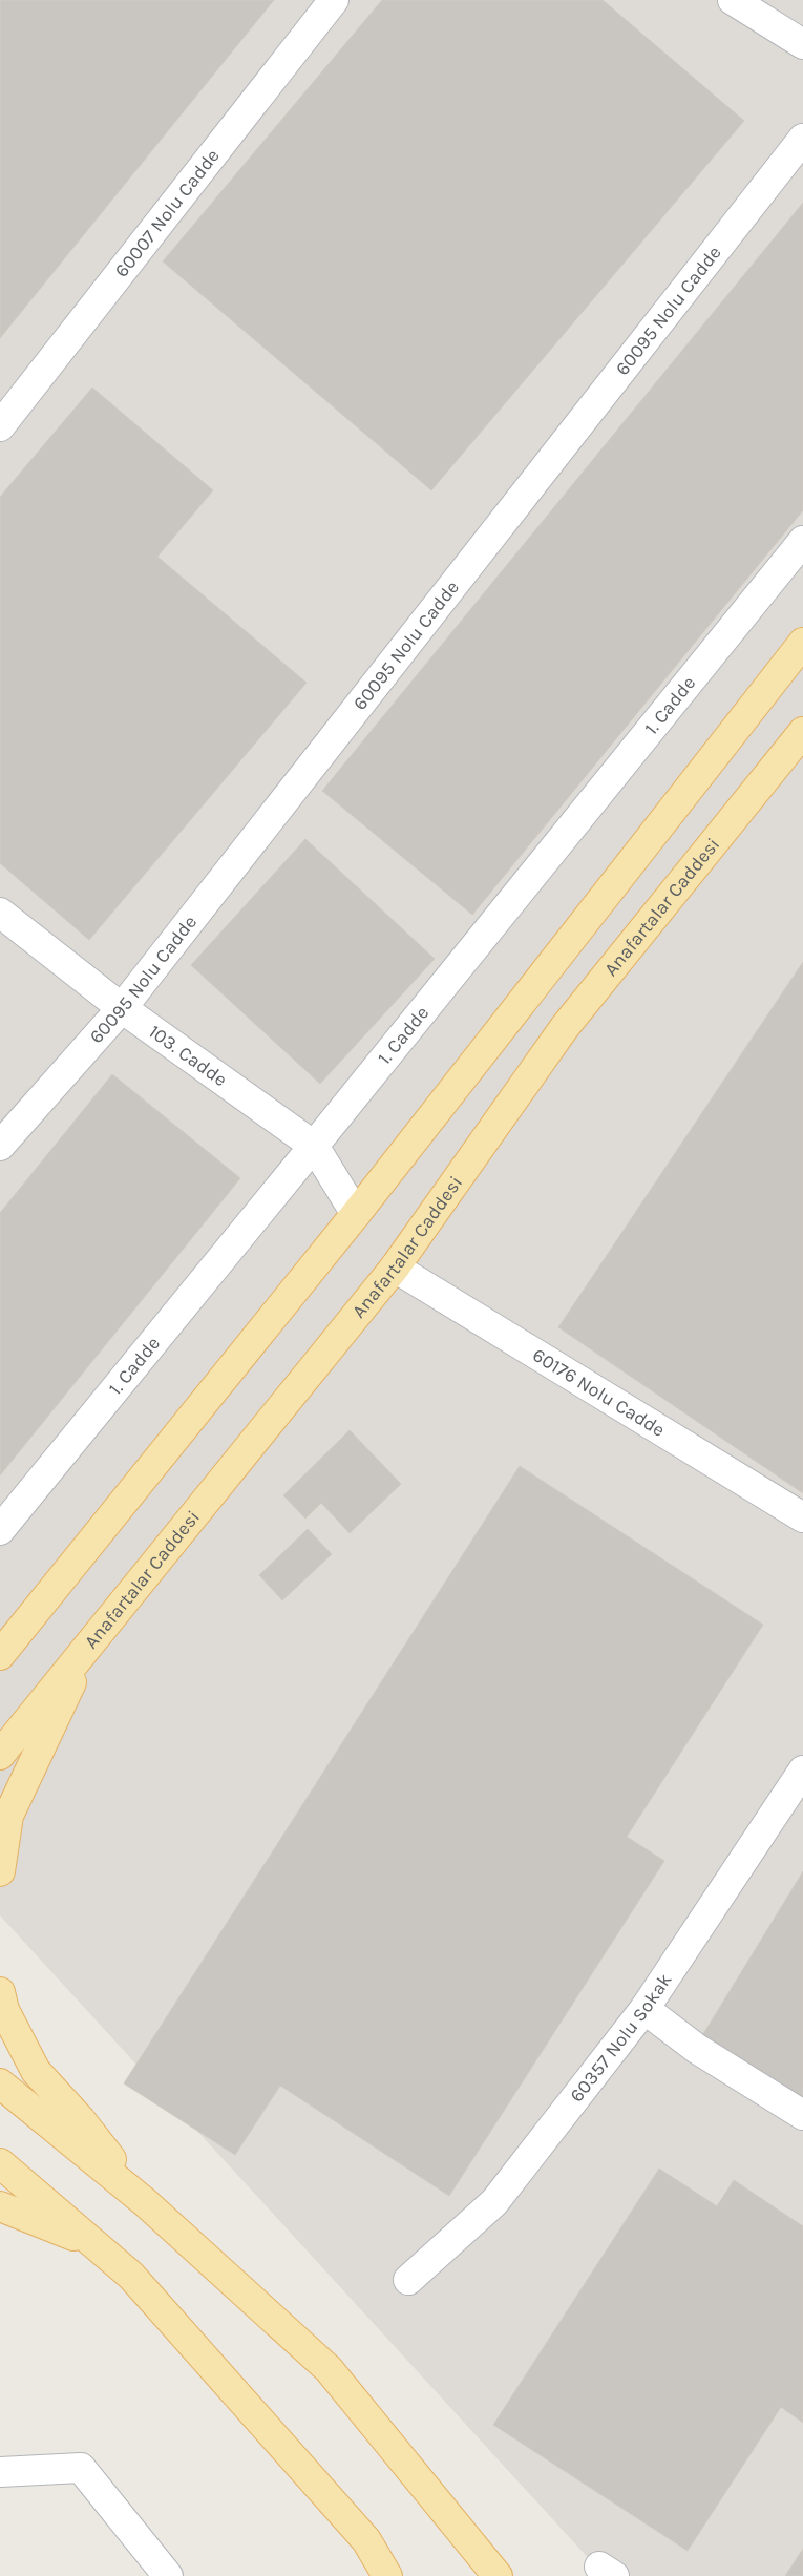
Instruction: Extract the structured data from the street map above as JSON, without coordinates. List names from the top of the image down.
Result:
{
  "streets": {
    "main road": ["Anafartalar Caddesi"],
    "street": [
      "60007 Nolu Cadde",
      "60095 Nolu Cadde",
      "1. Cadde",
      "103. Cadde",
      "60176 Nolu Cadde",
      "60357 Nolu Sokak"
    ]
  },
  "crossings": [
    ["60095 Nolu Cadde", "103. Cadde"],
    ["1. Cadde", "103. Cadde"],
    ["Anafartalar Caddesi", "60176 Nolu Cadde"]
  ]
}
